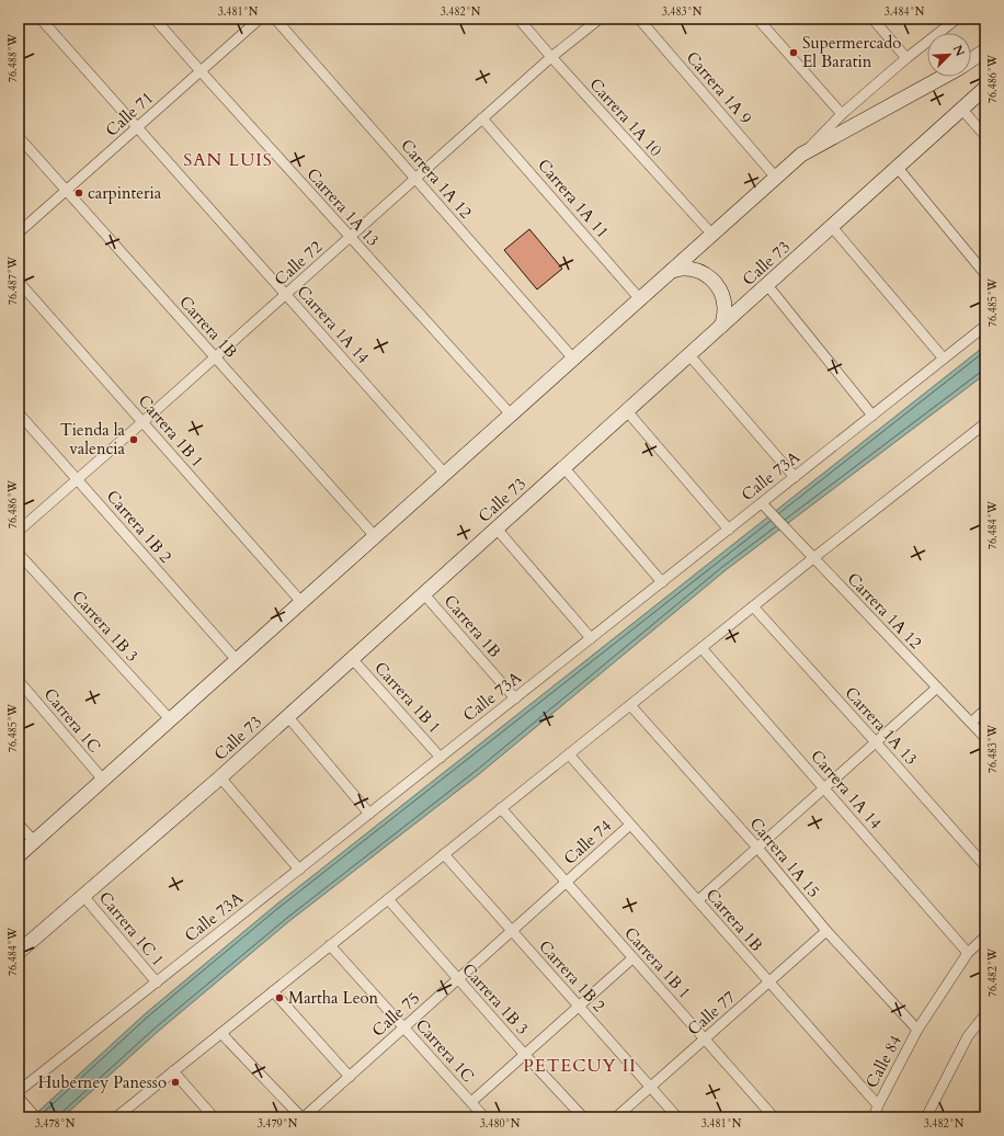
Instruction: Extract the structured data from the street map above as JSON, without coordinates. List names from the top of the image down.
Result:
{
  "streets": {
    "main road": ["Calle 73"],
    "street": [
      "Carrera 1A 9",
      "Calle 71",
      "Carrera 1A 10",
      "Carrera 1A 12",
      "Carrera 1A 11",
      "Carrera 1A 13",
      "Calle 72",
      "Carrera 1A 14",
      "Carrera 1B",
      "Carrera 1B 1",
      "Calle 73A",
      "Carrera 1B 2",
      "Carrera 1B 3",
      "Carrera 1C",
      "Calle 74",
      "Carrera 1A 15",
      "Carrera 1C 1",
      "Calle 77",
      "Calle 75",
      "Calle 84"
    ]
  },
  "crossings": [
    ["Calle 71", "Carrera 1A 13"],
    ["Calle 71", "Carrera 1A 14"],
    ["Calle 71", "Carrera 1B"],
    ["Carrera 1A 10", "Calle 72"],
    ["Carrera 1A 12", "Calle 72"],
    ["Carrera 1A 12", "Calle 73A"],
    ["Carrera 1A 11", "Calle 72"],
    ["Carrera 1A 13", "Calle 72"],
    ["Calle 72", "Carrera 1A 14"],
    ["Calle 72", "Carrera 1B"],
    ["Calle 72", "Carrera 1B 1"],
    ["Calle 72", "Carrera 1B 2"],
    ["Calle 73", "Carrera 1B"],
    ["Calle 73", "Carrera 1B 1"],
    ["Calle 73", "Carrera 1C 1"],
    ["Carrera 1A 14", "Calle 84"],
    ["Carrera 1B", "Calle 73A"],
    ["Carrera 1B", "Calle 74"],
    ["Carrera 1B", "Calle 77"],
    ["Carrera 1B", "Calle 84"],
    ["Carrera 1B 1", "Calle 73A"],
    ["Carrera 1B 1", "Calle 74"],
    ["Carrera 1B 1", "Calle 77"],
    ["Carrera 1B 1", "Calle 75"],
    ["Calle 73A", "Carrera 1C 1"],
    ["Carrera 1B 2", "Calle 77"],
    ["Carrera 1B 2", "Calle 75"],
    ["Carrera 1B 3", "Calle 75"],
    ["Carrera 1C", "Calle 75"],
    ["Calle 74", "Calle 75"],
    ["Carrera 1A 15", "Calle 77"],
    ["Carrera 1A 15", "Calle 84"]
  ],
  "districts": ["SAN LUIS", "PETECUY II"],
  "places": [
    "Supermercado El Baratin",
    "carpinteria",
    "Tienda la valencia",
    "Martha Leon",
    "Huberney Panesso"
  ],
  "north": "top right",
  "coordinates": [
    "3.481°N",
    "3.482°N",
    "3.483°N",
    "3.484°N",
    "76.488°W",
    "76.486°W",
    "76.487°W",
    "76.485°W",
    "76.484°W",
    "76.483°W",
    "76.482°W",
    "3.478°N",
    "3.479°N",
    "3.480°N"
  ]
}
